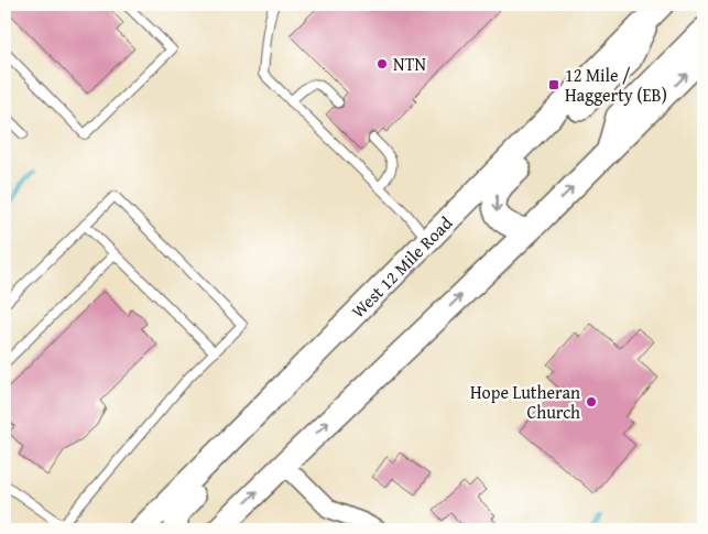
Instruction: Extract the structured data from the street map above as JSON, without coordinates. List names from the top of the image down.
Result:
{
  "streets": {
    "main road": ["West 12 Mile Road"]
  },
  "places": {
    "other": ["NTN", "Hope Lutheran Church"],
    "transit": ["12 Mile / Haggerty (EB)"]
  }
}
